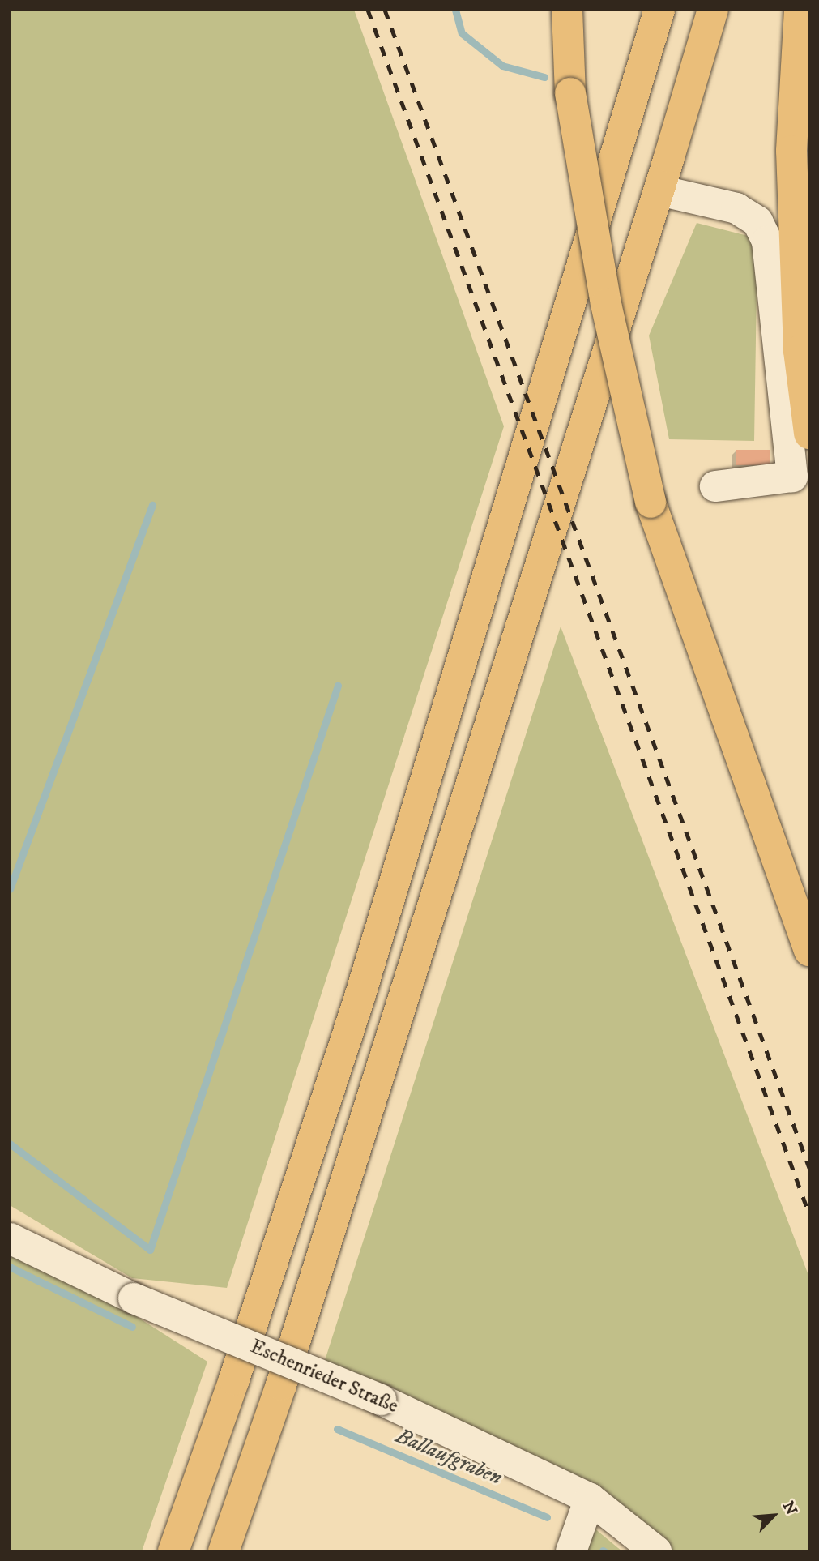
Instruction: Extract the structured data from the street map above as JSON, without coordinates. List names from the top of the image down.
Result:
{
  "streets": {
    "street": ["Eschenrieder Straße"]
  },
  "water": ["Ballaufgraben"],
  "north": "top right"
}
